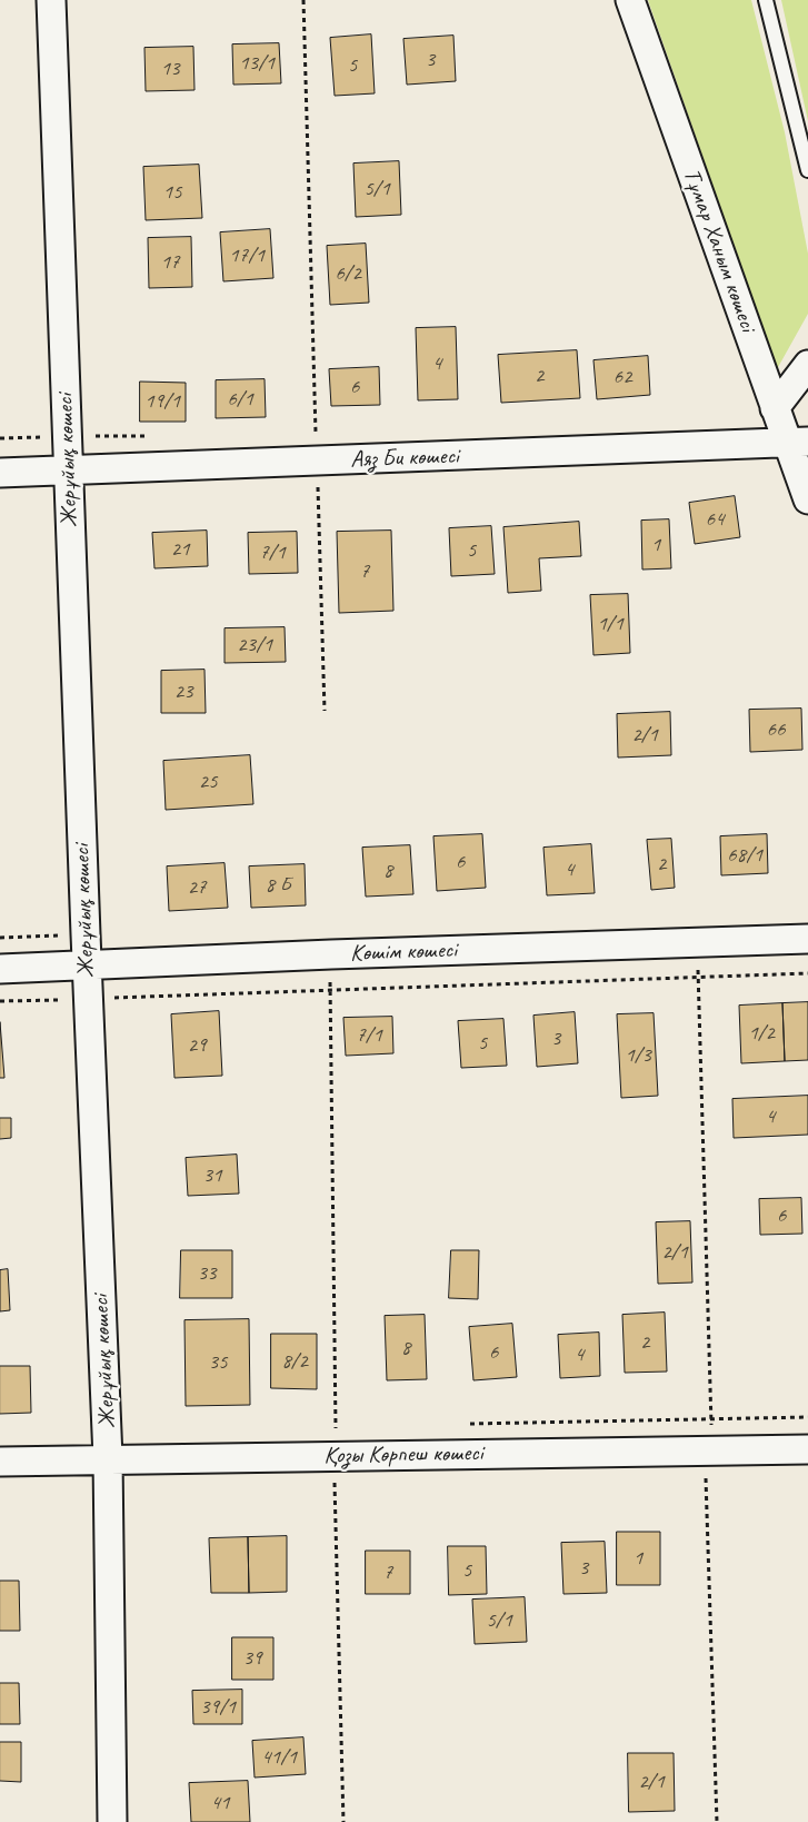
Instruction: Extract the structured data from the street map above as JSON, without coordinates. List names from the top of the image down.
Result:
{
  "streets": {
    "street": [
      "Тұмар Ханым көшесі",
      "Аяз Би көшесі",
      "Жерұйық көшесі",
      "Көшім көшесі",
      "Қозы Көрпеш көшесі"
    ]
  },
  "crossings": [
    ["Тұмар Ханым көшесі", "Аяз Би көшесі"],
    ["Аяз Би көшесі", "Жерұйық көшесі"],
    ["Жерұйық көшесі", "Көшім көшесі"],
    ["Жерұйық көшесі", "Қозы Көрпеш көшесі"]
  ],
  "house_numbers": [
    "3",
    "13/1",
    "5",
    "13",
    "5/1",
    "15",
    "17/1",
    "17",
    "6/2",
    "4",
    "2",
    "62",
    "6",
    "6/1",
    "19/1",
    "64",
    "1",
    "21",
    "5",
    "7/1",
    "7",
    "1/1",
    "23/1",
    "23",
    "66",
    "2/1",
    "25",
    "68/1",
    "6",
    "2",
    "4",
    "8",
    "8 Б",
    "27",
    "1/2",
    "7/1",
    "3",
    "5",
    "29",
    "1/3",
    "4",
    "31",
    "6",
    "2/1",
    "33",
    "2",
    "8",
    "6",
    "4",
    "8/2",
    "35",
    "1",
    "3",
    "5",
    "7",
    "5/1",
    "39",
    "39/1",
    "41/1",
    "2/1",
    "41"
  ]
}
